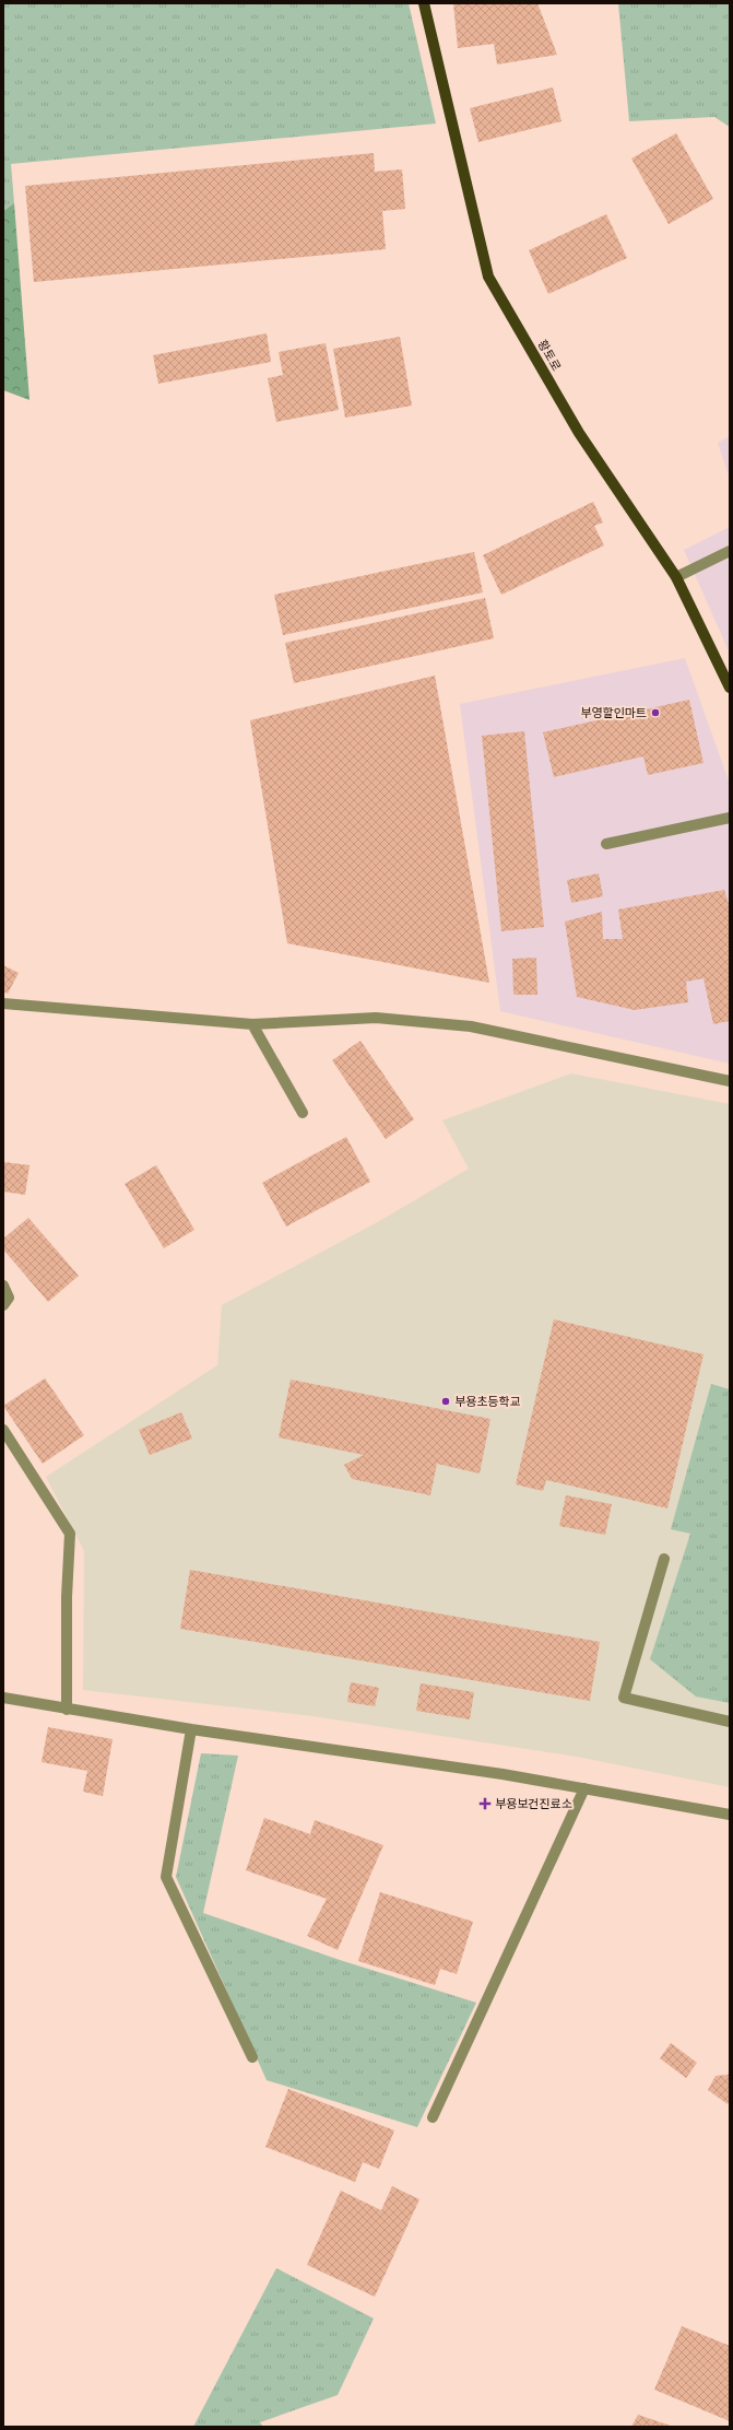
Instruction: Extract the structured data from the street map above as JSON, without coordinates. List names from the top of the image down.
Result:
{
  "streets": {
    "main road": ["황토로"]
  },
  "places": {
    "other": ["부영할인마트", "부용초등학교"],
    "health": ["부용보건진료소"]
  }
}
